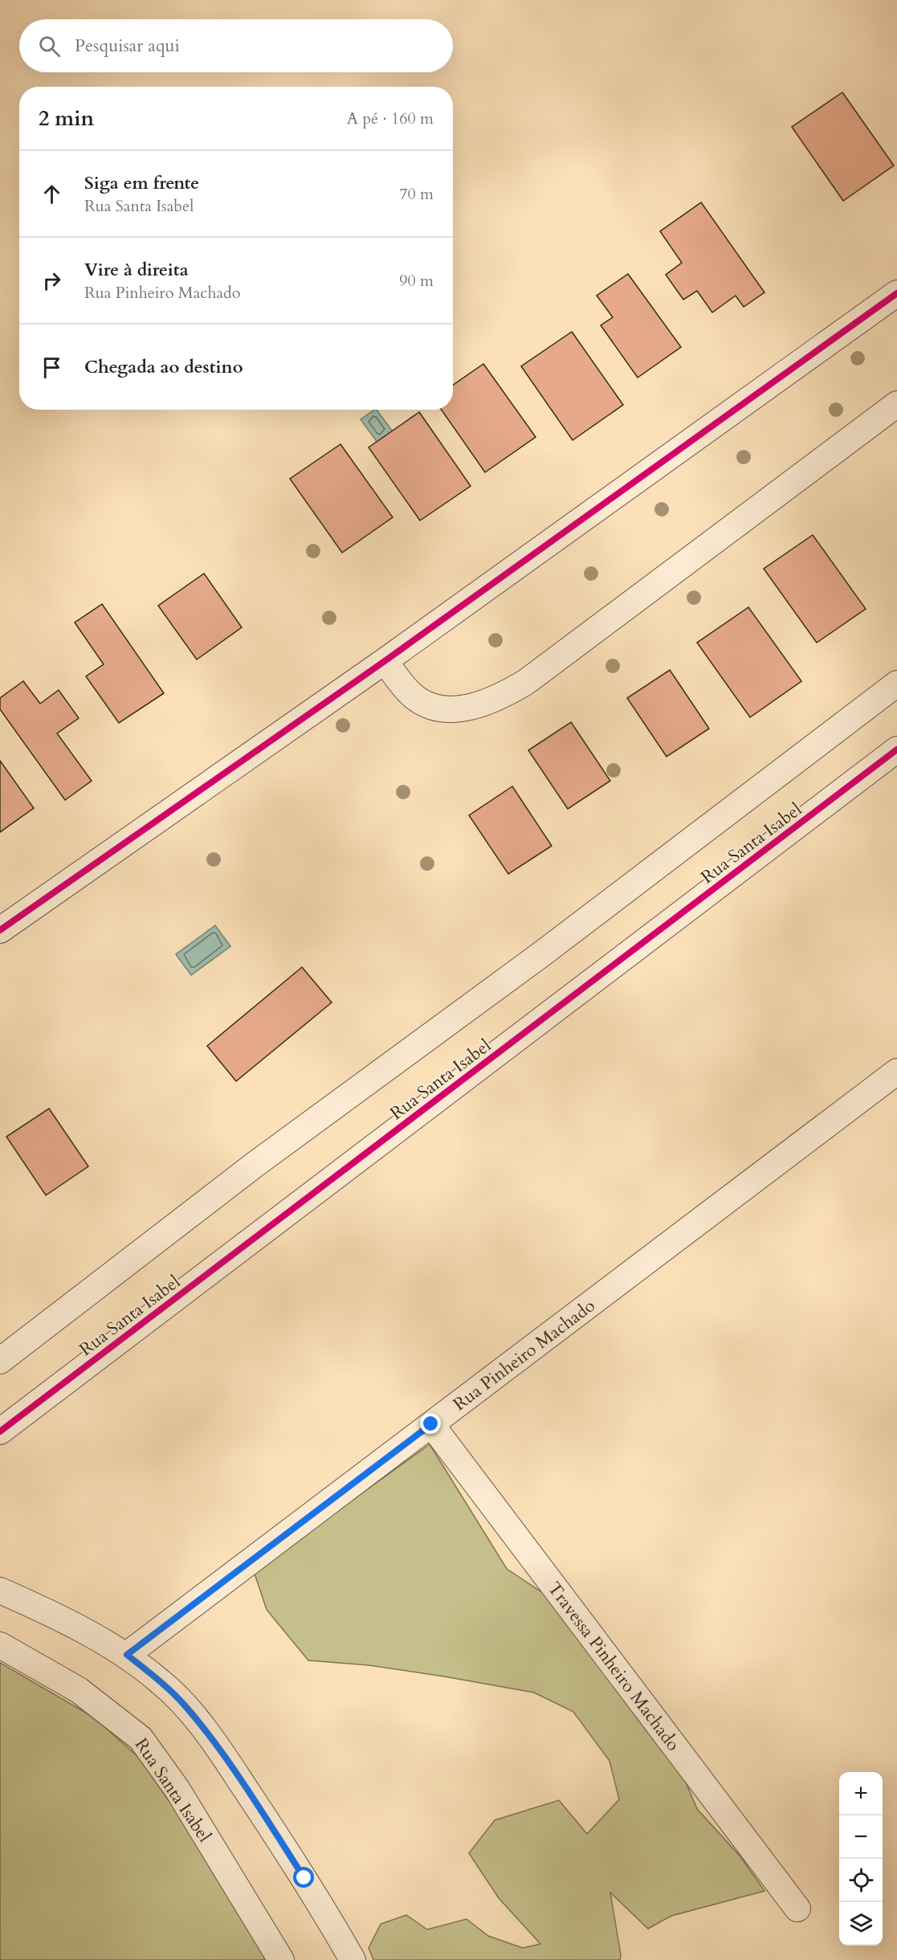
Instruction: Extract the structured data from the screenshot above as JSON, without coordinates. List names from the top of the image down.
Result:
{
  "streets": {
    "street": ["Rua Santa Isabel", "Rua Pinheiro Machado", "Travessa Pinheiro Machado"]
  },
  "crossings": [
    ["Rua Pinheiro Machado", "Travessa Pinheiro Machado"]
  ],
  "page": {
    "search": "Pesquisar aqui",
    "heading": ["2 min", "A pé · 160 m"],
    "list": [
      ["Siga em frente", "Rua Santa Isabel", "70 m"],
      ["Vire à direita", "Rua Pinheiro Machado", "90 m"],
      "Chegada ao destino"
    ],
    "map_buttons": ["+", "−"]
  }
}
